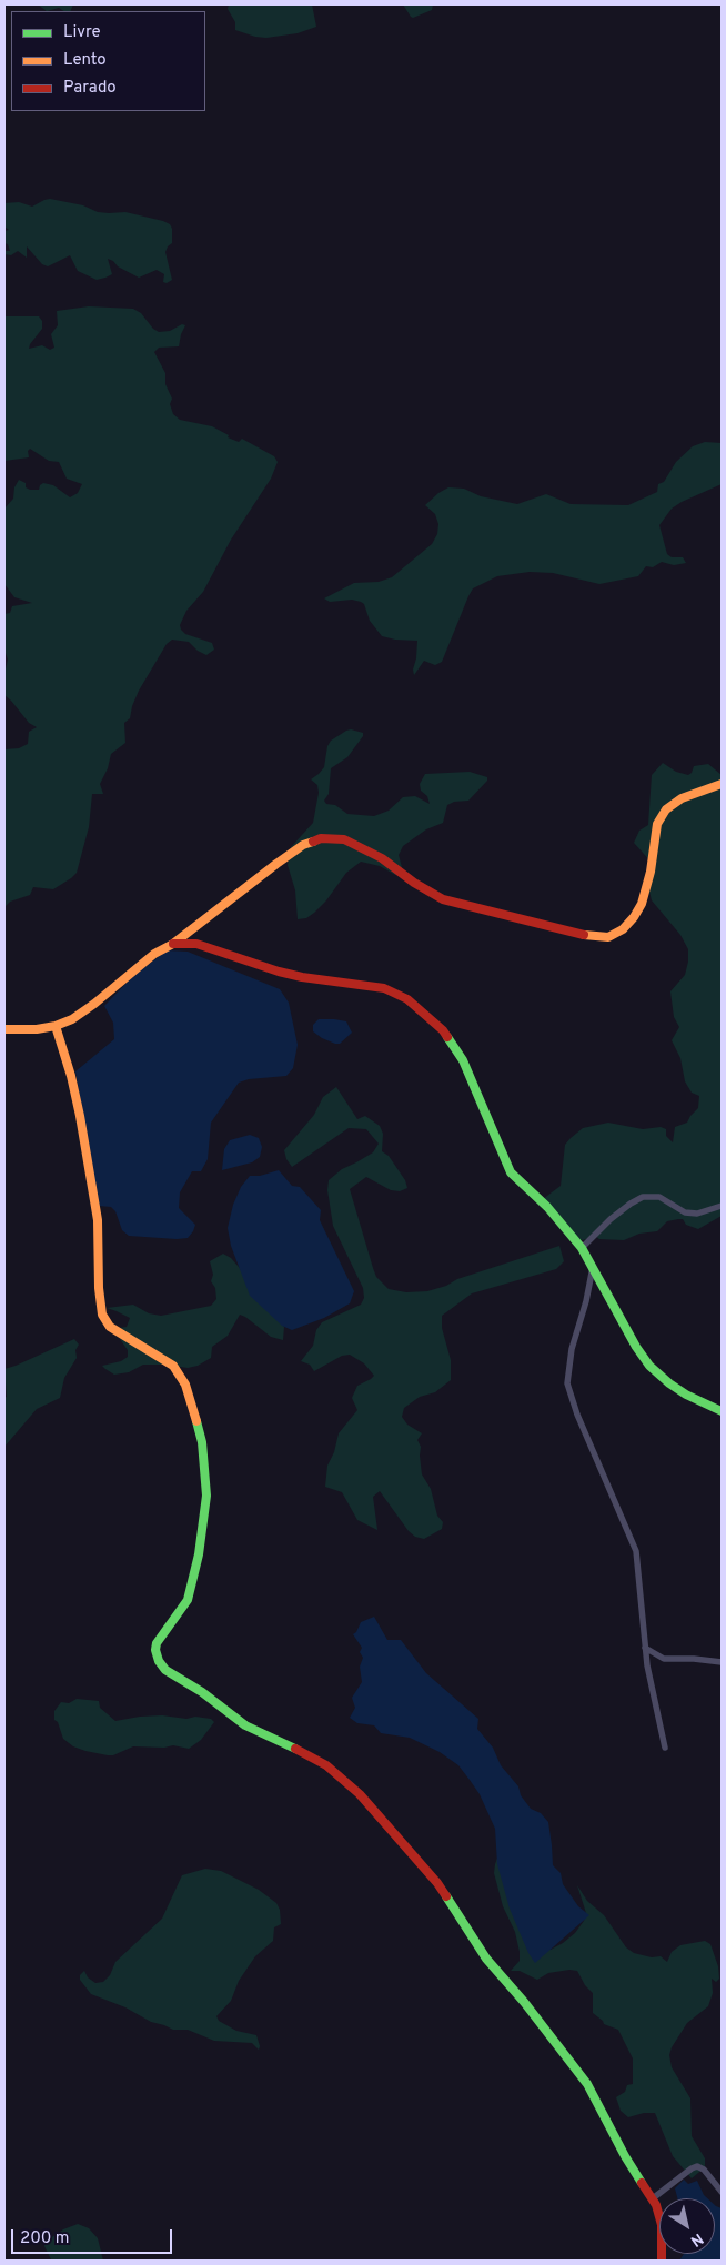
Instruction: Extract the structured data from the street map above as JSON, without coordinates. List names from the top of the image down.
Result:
{
  "legend": ["Livre", "Lento", "Parado"],
  "scale_bar": "200 m",
  "north": "bottom right"
}
